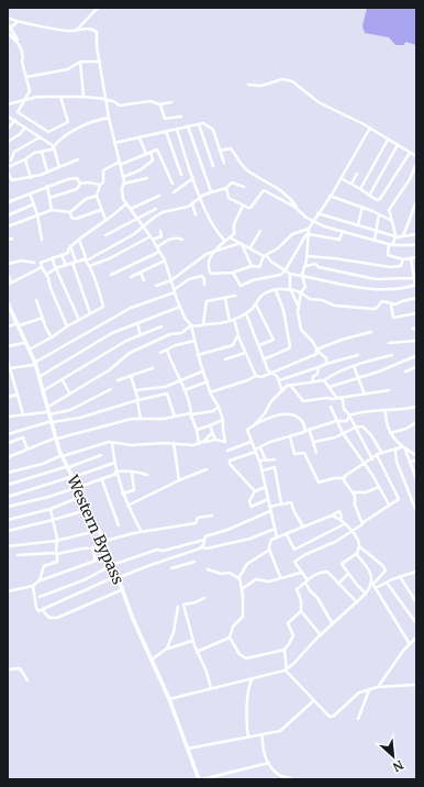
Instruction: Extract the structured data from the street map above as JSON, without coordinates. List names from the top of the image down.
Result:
{
  "streets": {
    "main road": ["Western Bypass"]
  },
  "north": "bottom right"
}
